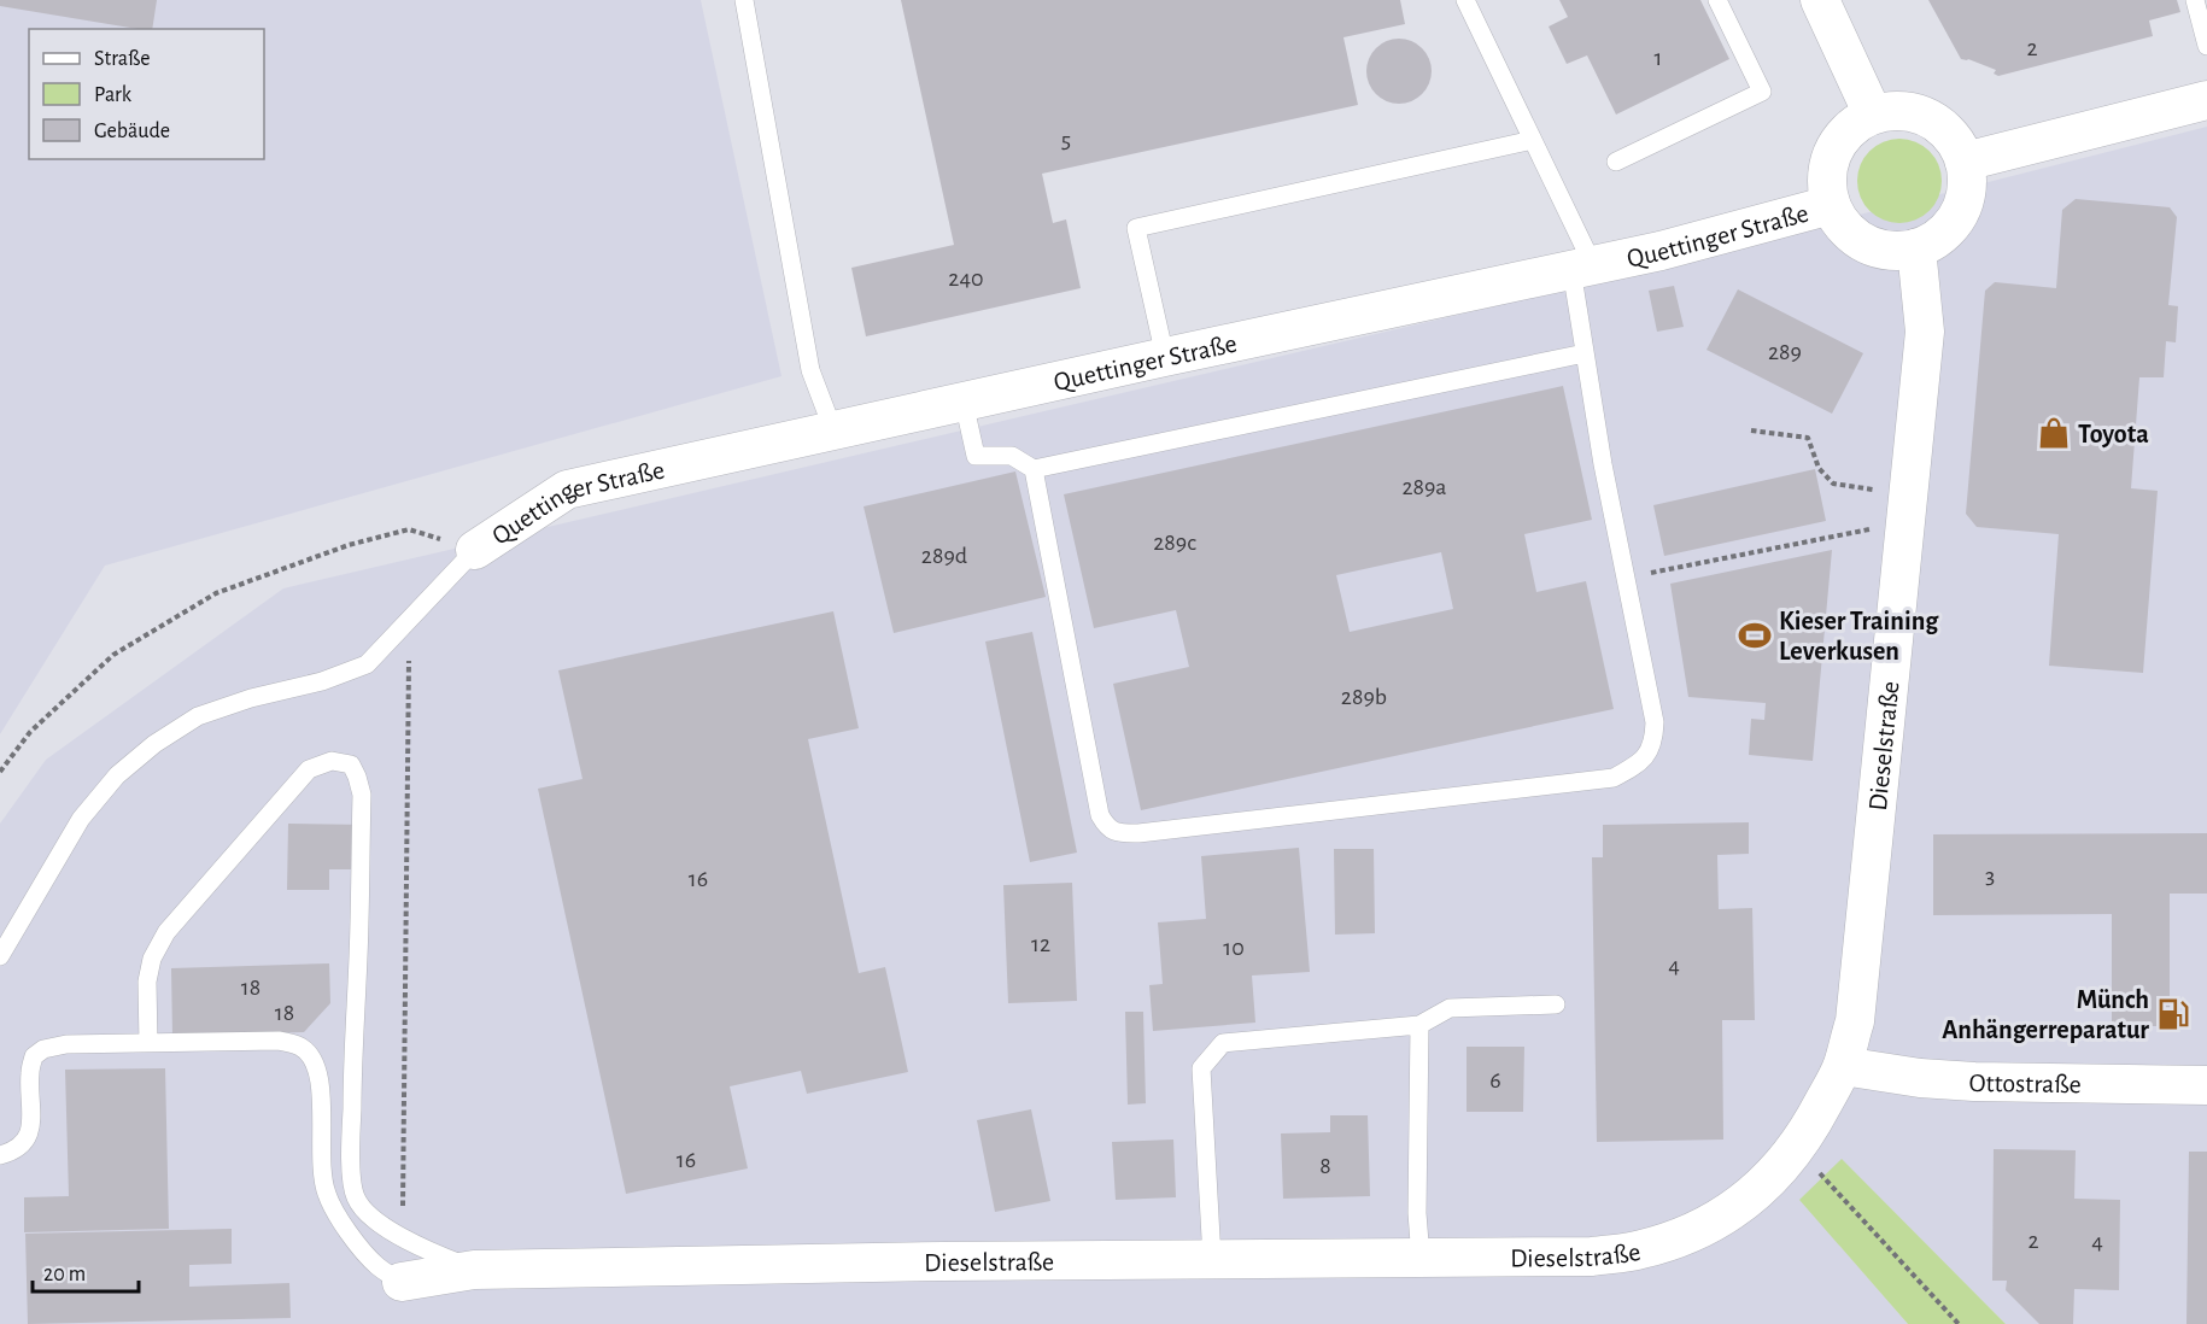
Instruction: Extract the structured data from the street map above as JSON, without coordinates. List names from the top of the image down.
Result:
{
  "streets": {
    "street": ["Quettinger Straße", "Dieselstraße", "Ottostraße"]
  },
  "crossings": [
    ["Quettinger Straße", "Dieselstraße"],
    ["Dieselstraße", "Ottostraße"]
  ],
  "places": {
    "shop": ["Toyota"],
    "sports": ["Kieser Training Leverkusen"],
    "fuel station": ["Münch Anhängerreparatur"]
  },
  "house_numbers": [
    "2",
    "1",
    "5",
    "240",
    "289",
    "289a",
    "289c",
    "289d",
    "289b",
    "3",
    "16",
    "12",
    "10",
    "4",
    "18",
    "18",
    "6",
    "16",
    "8",
    "2",
    "4"
  ],
  "legend": ["Straße", "Park", "Gebäude"],
  "scale_bar": "20 m"
}
